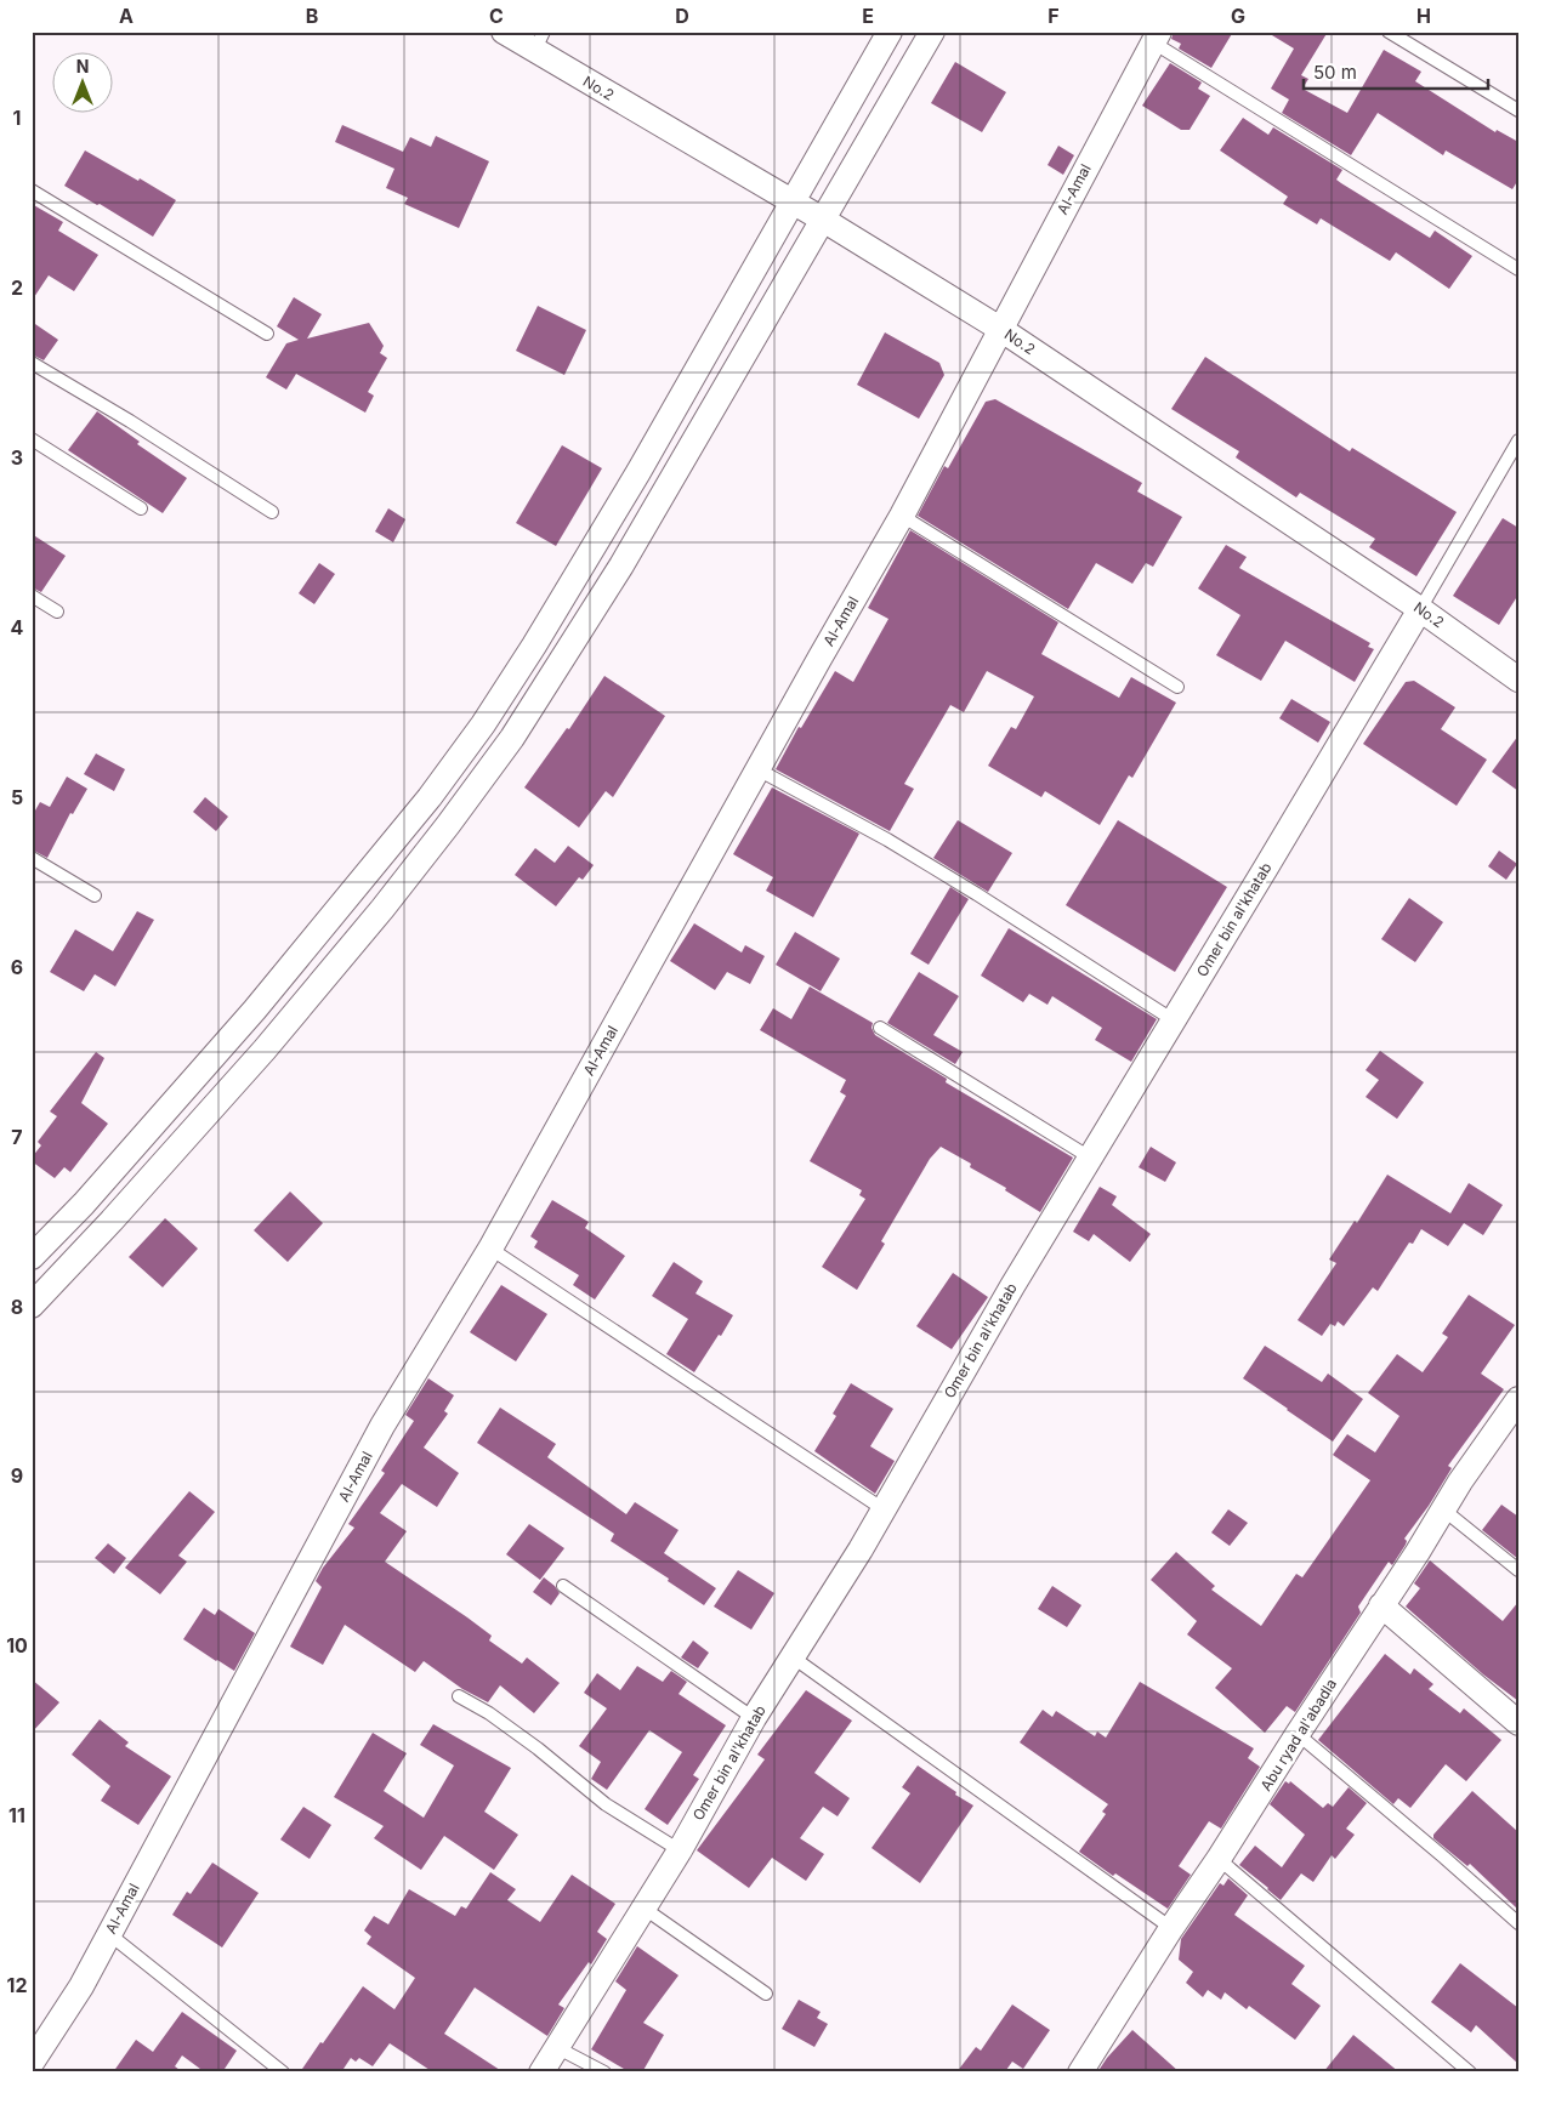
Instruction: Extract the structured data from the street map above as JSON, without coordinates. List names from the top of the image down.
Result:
{
  "streets": {
    "street": [
      "No.2",
      "Al-Amal",
      "Omer bin al'khatab",
      "Abu ryad al'abadla"
    ]
  },
  "crossings": [
    ["No.2", "Al-Amal"],
    ["No.2", "Omer bin al'khatab"]
  ],
  "scale_bar": "50 m",
  "north": "top",
  "grid": {
    "columns": [
      "A",
      "B",
      "C",
      "D",
      "E",
      "F",
      "G",
      "H"
    ],
    "rows": [
      "1",
      "2",
      "3",
      "4",
      "5",
      "6",
      "7",
      "8",
      "9",
      "10",
      "11",
      "12"
    ]
  }
}
